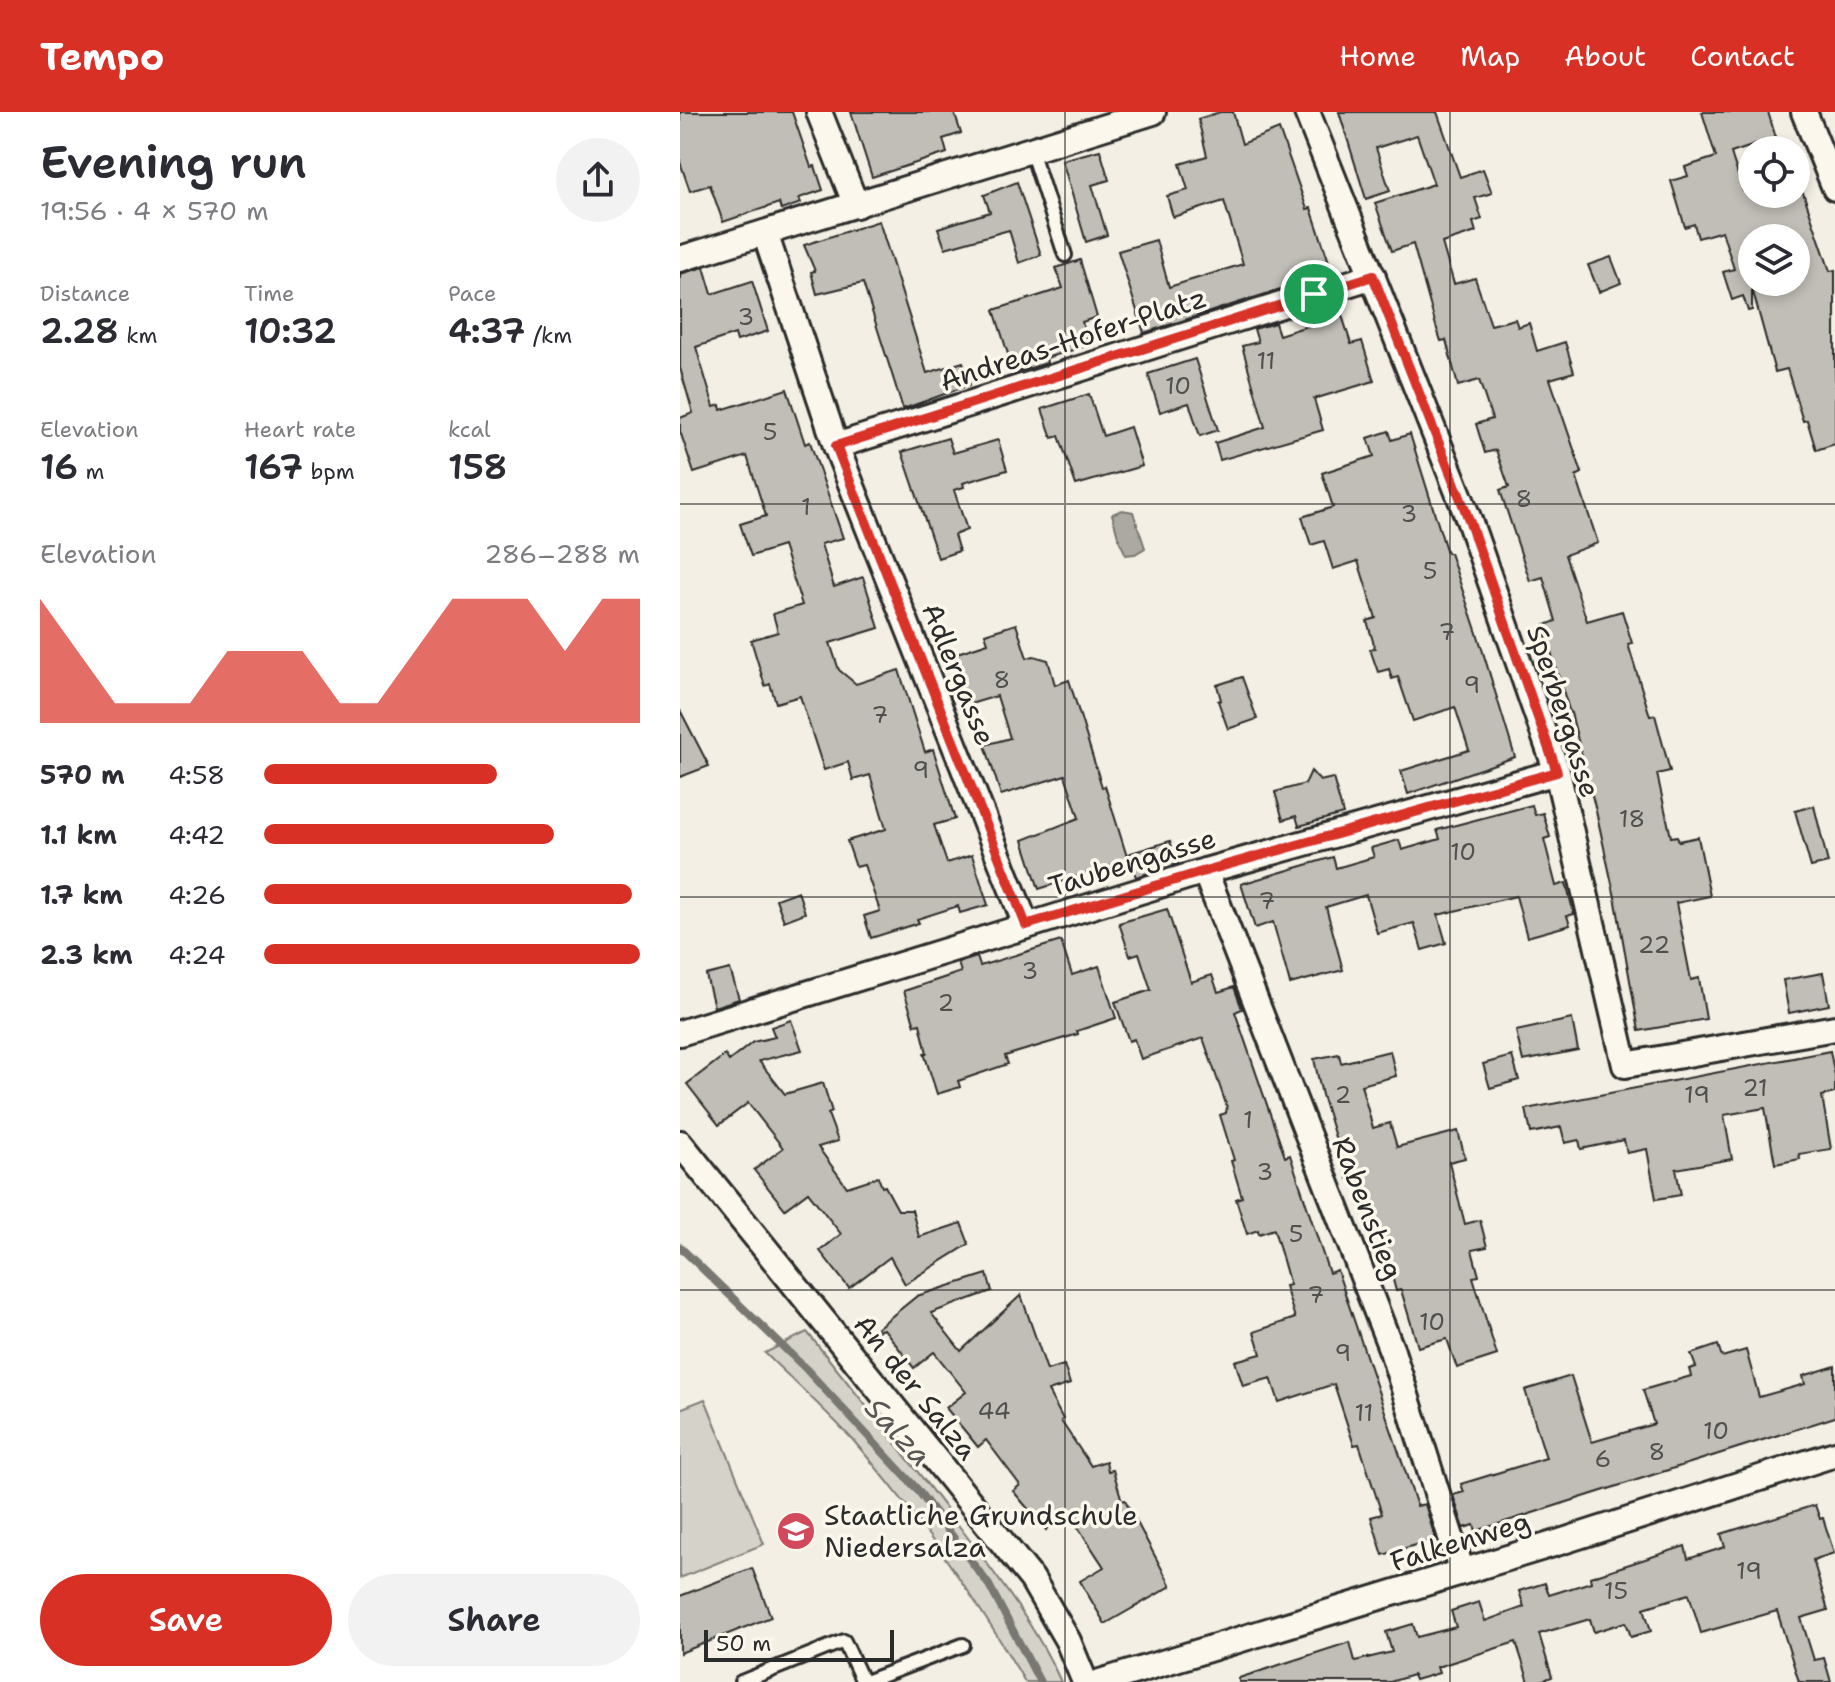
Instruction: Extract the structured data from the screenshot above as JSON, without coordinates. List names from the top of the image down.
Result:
{
  "streets": {
    "street": [
      "Andreas-Hofer-Platz",
      "Adlergasse",
      "Sperbergasse",
      "Taubengasse",
      "Rabenstieg",
      "An der Salza",
      "Falkenweg"
    ]
  },
  "crossings": [
    ["Andreas-Hofer-Platz", "Adlergasse"],
    ["Andreas-Hofer-Platz", "Sperbergasse"],
    ["Adlergasse", "Taubengasse"],
    ["Sperbergasse", "Taubengasse"],
    ["Taubengasse", "Rabenstieg"],
    ["Rabenstieg", "Falkenweg"]
  ],
  "water": ["Salza"],
  "places": {
    "school or university": ["Staatliche Grundschule Niedersalza"]
  },
  "house_numbers": [
    "3",
    "11",
    "10",
    "5",
    "8",
    "1",
    "3",
    "5",
    "7",
    "8",
    "9",
    "7",
    "9",
    "18",
    "10",
    "7",
    "22",
    "3",
    "2",
    "21",
    "2",
    "19",
    "1",
    "3",
    "5",
    "7",
    "10",
    "9",
    "44",
    "11",
    "10",
    "8",
    "6",
    "19",
    "15"
  ],
  "scale_bar": "50 m",
  "page": {
    "header": "Tempo",
    "nav": [
      "Home",
      "Map",
      "About",
      "Contact"
    ],
    "heading": ["Evening run", "19:56 · 4 × 570 m"],
    "stats": [
      ["Distance", "2.28 km"],
      ["Time", "10:32"],
      ["Pace", "4:37 /km"],
      ["Elevation", "16 m"],
      ["Heart rate", "167 bpm"],
      ["kcal", "158"]
    ],
    "chart": ["Elevation", "286–288 m"],
    "list": [
      {
        "name": "570 m",
        "note": "4:58"
      },
      {
        "name": "1.1 km",
        "note": "4:42"
      },
      {
        "name": "1.7 km",
        "note": "4:26"
      },
      {
        "name": "2.3 km",
        "note": "4:24"
      }
    ],
    "buttons": ["Save", "Share"],
    "scale": "50 m"
  }
}
